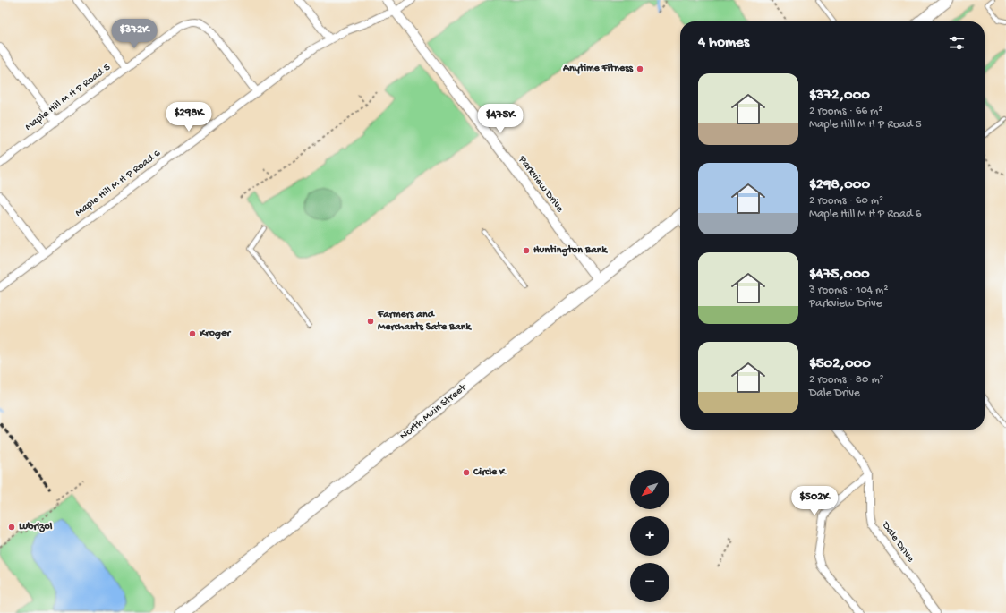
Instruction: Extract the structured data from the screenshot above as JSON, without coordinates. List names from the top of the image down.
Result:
{
  "streets": {
    "main road": ["North Main Street"],
    "street": [
      "Maple Hill M H P Road 5",
      "Maple Hill M H P Road 6",
      "Parkview Drive",
      "Dale Drive"
    ]
  },
  "crossings": [
    ["Maple Hill M H P Road 5", "Maple Hill M H P Road 6"],
    ["Maple Hill M H P Road 6", "Parkview Drive"],
    ["Parkview Drive", "North Main Street"]
  ],
  "places": [
    "Anytime Fitness",
    "Huntington Bank",
    "Farmers and Merchants Sate Bank",
    "Kroger",
    "Circle K",
    "Lubrizol"
  ],
  "north": "bottom left",
  "page": {
    "price": [
      "$372K",
      "$298K",
      "$475K",
      "$502K"
    ],
    "heading": "4 homes",
    "list": [
      {
        "name": "$372,000",
        "note": "2 rooms · 66 m² · Maple Hill M H P Road 5"
      },
      {
        "name": "$298,000",
        "note": "2 rooms · 60 m² · Maple Hill M H P Road 6"
      },
      {
        "name": "$475,000",
        "note": "3 rooms · 104 m² · Parkview Drive"
      },
      {
        "name": "$502,000",
        "note": "2 rooms · 80 m² · Dale Drive"
      }
    ],
    "map_buttons": ["+", "−"]
  }
}
